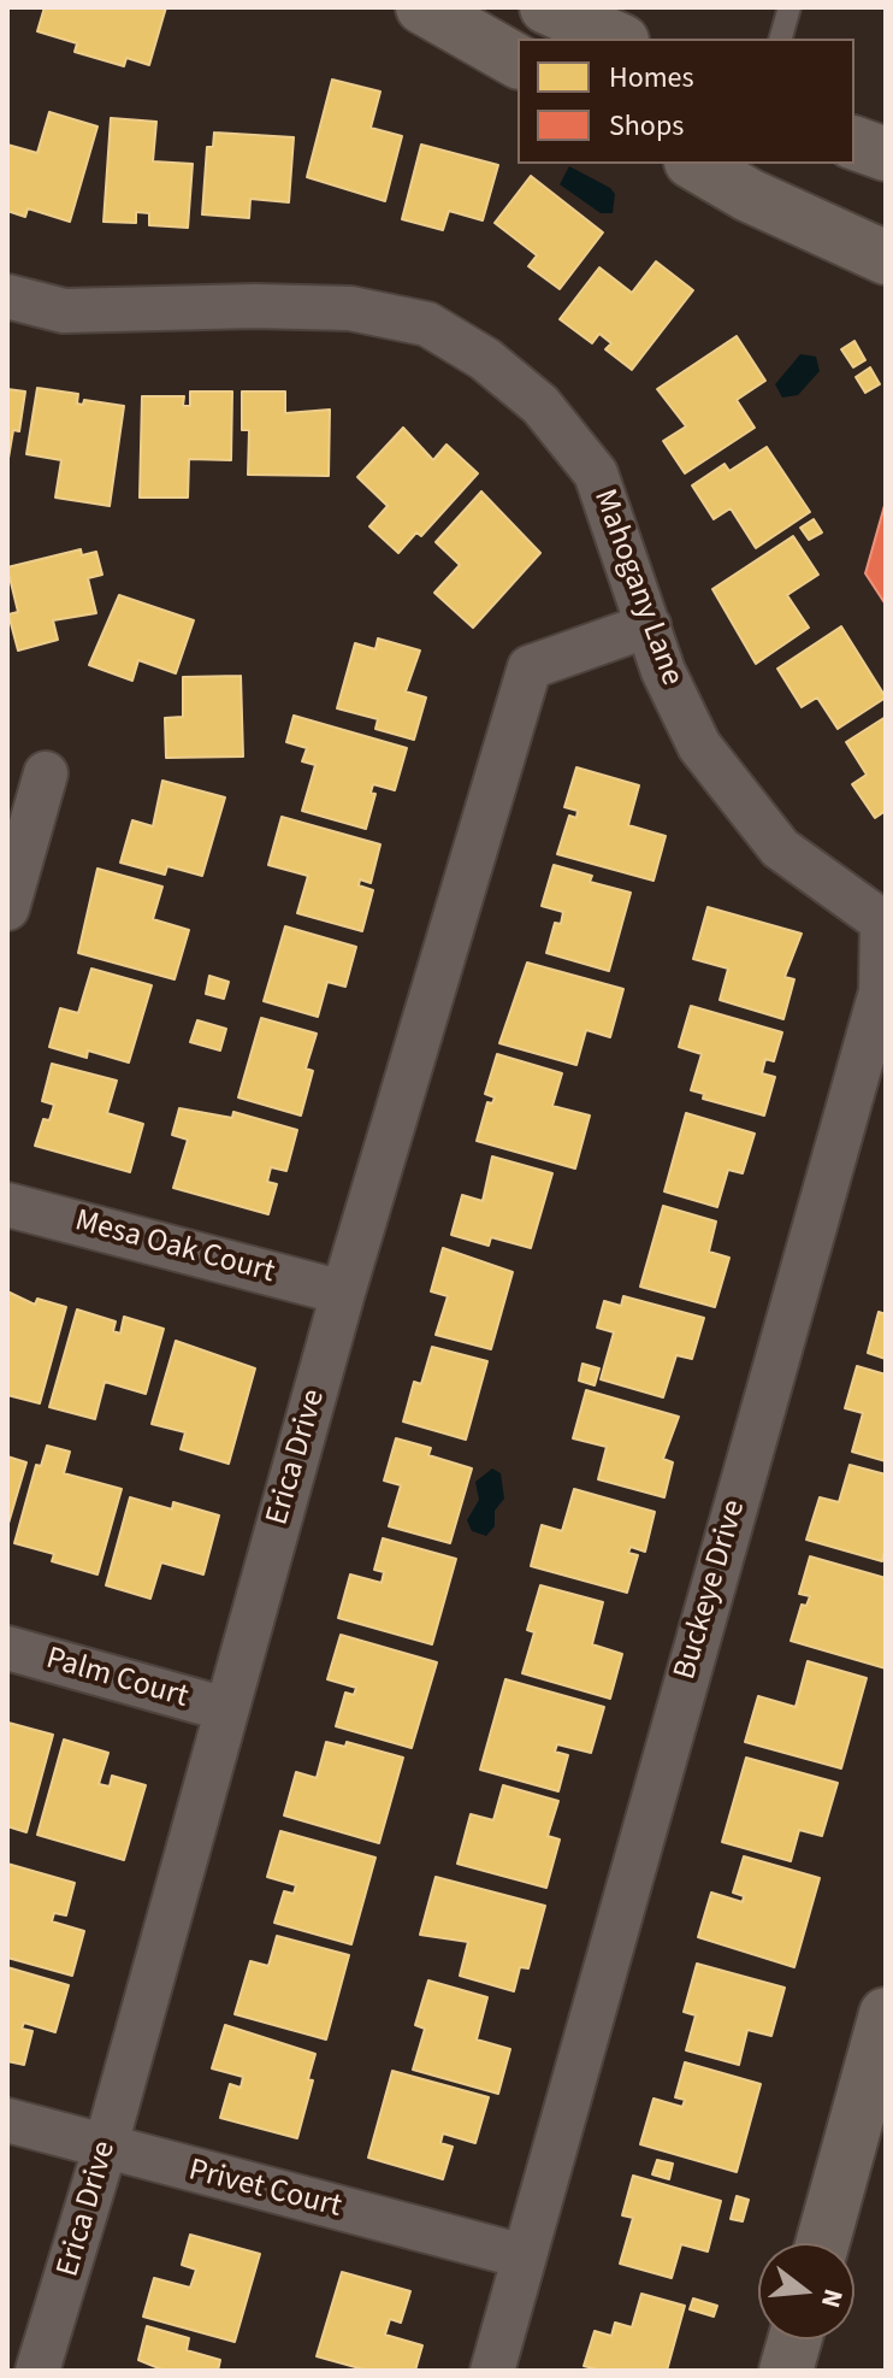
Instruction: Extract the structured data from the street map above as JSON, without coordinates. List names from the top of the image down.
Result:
{
  "streets": {
    "street": [
      "Mahogany Lane",
      "Mesa Oak Court",
      "Erica Drive",
      "Buckeye Drive",
      "Palm Court",
      "Privet Court"
    ]
  },
  "crossings": [
    ["Mahogany Lane", "Erica Drive"],
    ["Mahogany Lane", "Buckeye Drive"],
    ["Mesa Oak Court", "Erica Drive"],
    ["Erica Drive", "Palm Court"],
    ["Erica Drive", "Privet Court"],
    ["Buckeye Drive", "Privet Court"]
  ],
  "legend": ["Homes", "Shops"],
  "north": "right"
}
